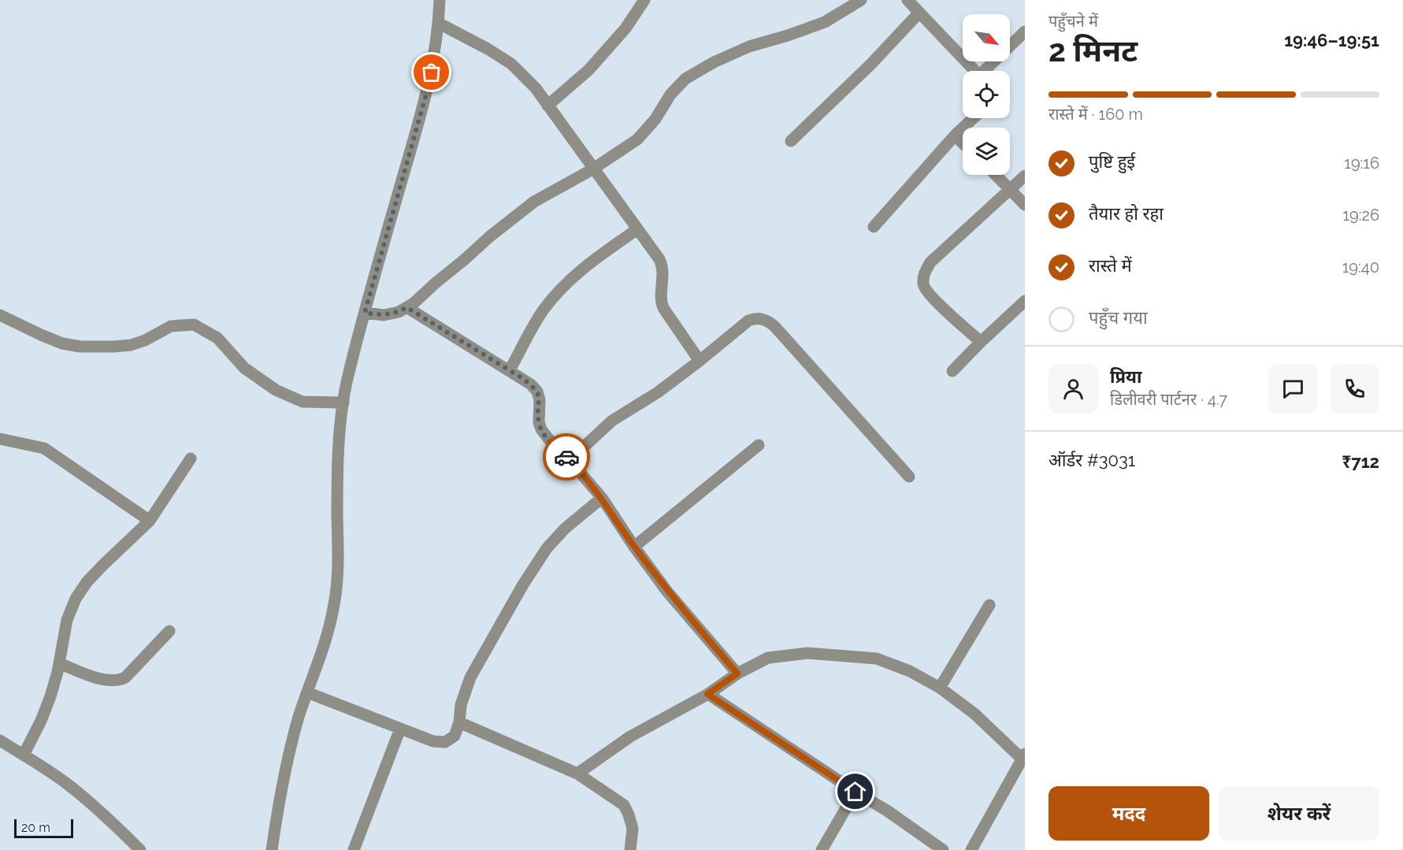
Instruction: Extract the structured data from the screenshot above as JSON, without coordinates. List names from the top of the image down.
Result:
{
  "scale_bar": "20 m",
  "north": "bottom right",
  "page": {
    "heading": ["2 मिनट", "पहुँचने में", "19:46–19:51"],
    "panel": [
      "प्रिया",
      "डिलीवरी पार्टनर · 4.7",
      "ऑर्डर #3031",
      "₹712"
    ],
    "bar": "रास्ते में · 160 m",
    "list": [
      ["पुष्टि हुई", "19:16"],
      ["तैयार हो रहा", "19:26"],
      ["रास्ते में", "19:40"],
      "पहुँच गया"
    ],
    "buttons": ["मदद", "शेयर करें"],
    "scale": "20 m"
  }
}
